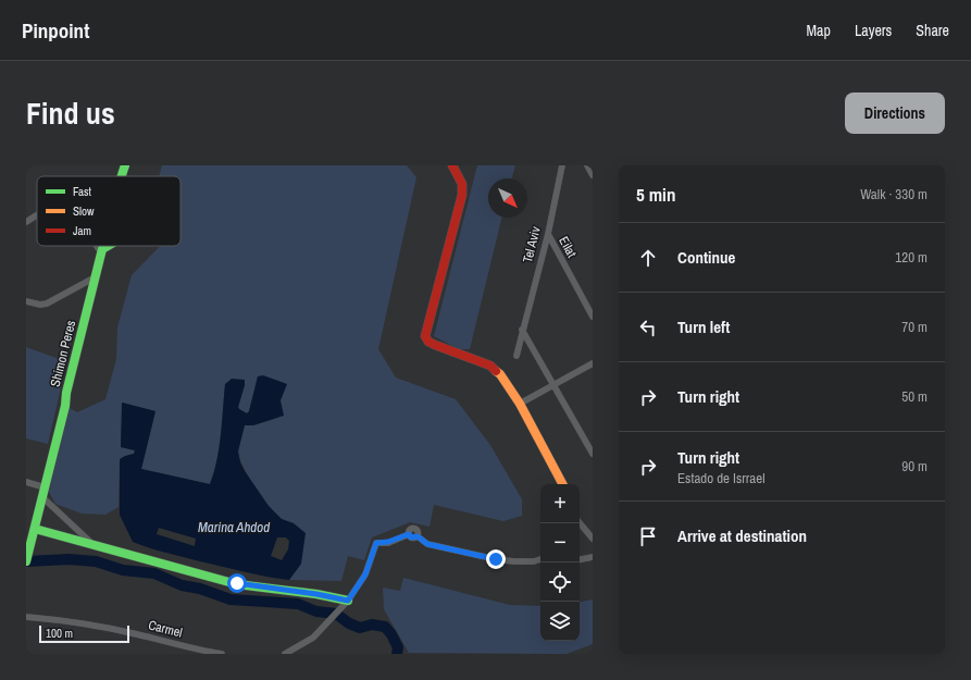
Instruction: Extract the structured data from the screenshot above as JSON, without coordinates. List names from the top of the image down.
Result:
{
  "streets": {
    "street": [
      "Tel Aviv",
      "Eilat",
      "Shimon Peres",
      "Carmel"
    ]
  },
  "crossings": [
    ["Tel Aviv", "Eilat"]
  ],
  "water": ["Marina Ahdod"],
  "legend": ["Fast", "Slow", "Jam"],
  "scale_bar": "100 m",
  "north": "bottom right",
  "page": {
    "header": "Pinpoint",
    "nav": ["Map", "Layers", "Share"],
    "title": "Find us",
    "buttons": "Directions",
    "heading": ["5 min", "Walk · 330 m"],
    "list": [
      ["Continue", "120 m"],
      ["Turn left", "70 m"],
      ["Turn right", "50 m"],
      ["Turn right", "Estado de Isrrael", "90 m"],
      "Arrive at destination"
    ],
    "map_buttons": ["+", "−"],
    "scale": "100 m"
  }
}
